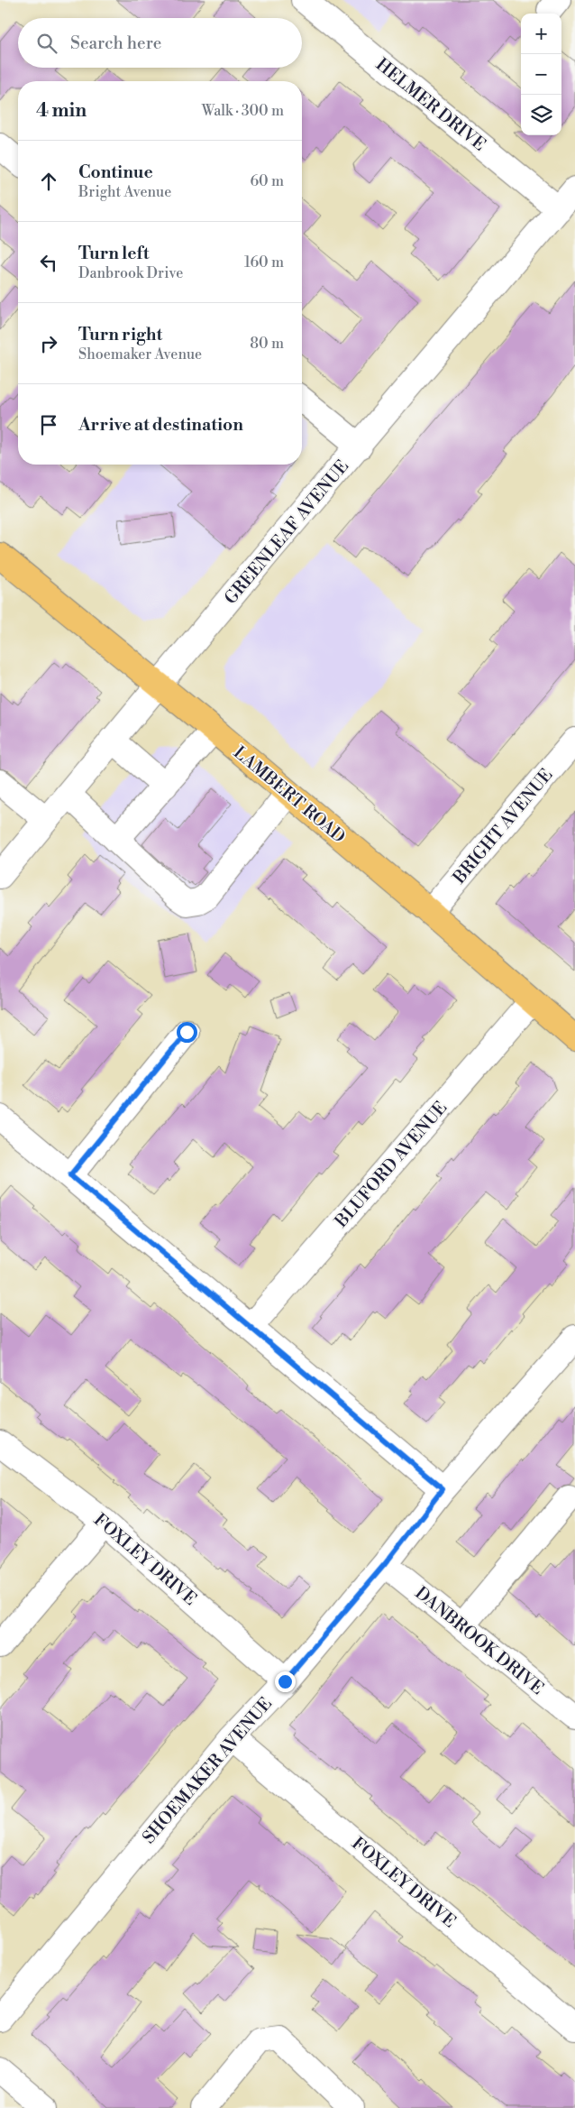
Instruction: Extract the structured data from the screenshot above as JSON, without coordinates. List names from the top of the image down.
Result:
{
  "streets": {
    "main road": ["LAMBERT ROAD"],
    "street": [
      "HELMER DRIVE",
      "GREENLEAF AVENUE",
      "BRIGHT AVENUE",
      "BLUFORD AVENUE",
      "FOXLEY DRIVE",
      "DANBROOK DRIVE",
      "SHOEMAKER AVENUE"
    ]
  },
  "crossings": [
    ["HELMER DRIVE", "GREENLEAF AVENUE"],
    ["GREENLEAF AVENUE", "LAMBERT ROAD"],
    ["LAMBERT ROAD", "BRIGHT AVENUE"],
    ["LAMBERT ROAD", "BLUFORD AVENUE"],
    ["FOXLEY DRIVE", "SHOEMAKER AVENUE"],
    ["DANBROOK DRIVE", "SHOEMAKER AVENUE"]
  ],
  "page": {
    "map_buttons": ["+", "−"],
    "search": "Search here",
    "heading": ["4 min", "Walk · 300 m"],
    "list": [
      ["Continue", "Bright Avenue", "60 m"],
      ["Turn left", "Danbrook Drive", "160 m"],
      ["Turn right", "Shoemaker Avenue", "80 m"],
      "Arrive at destination"
    ]
  }
}
